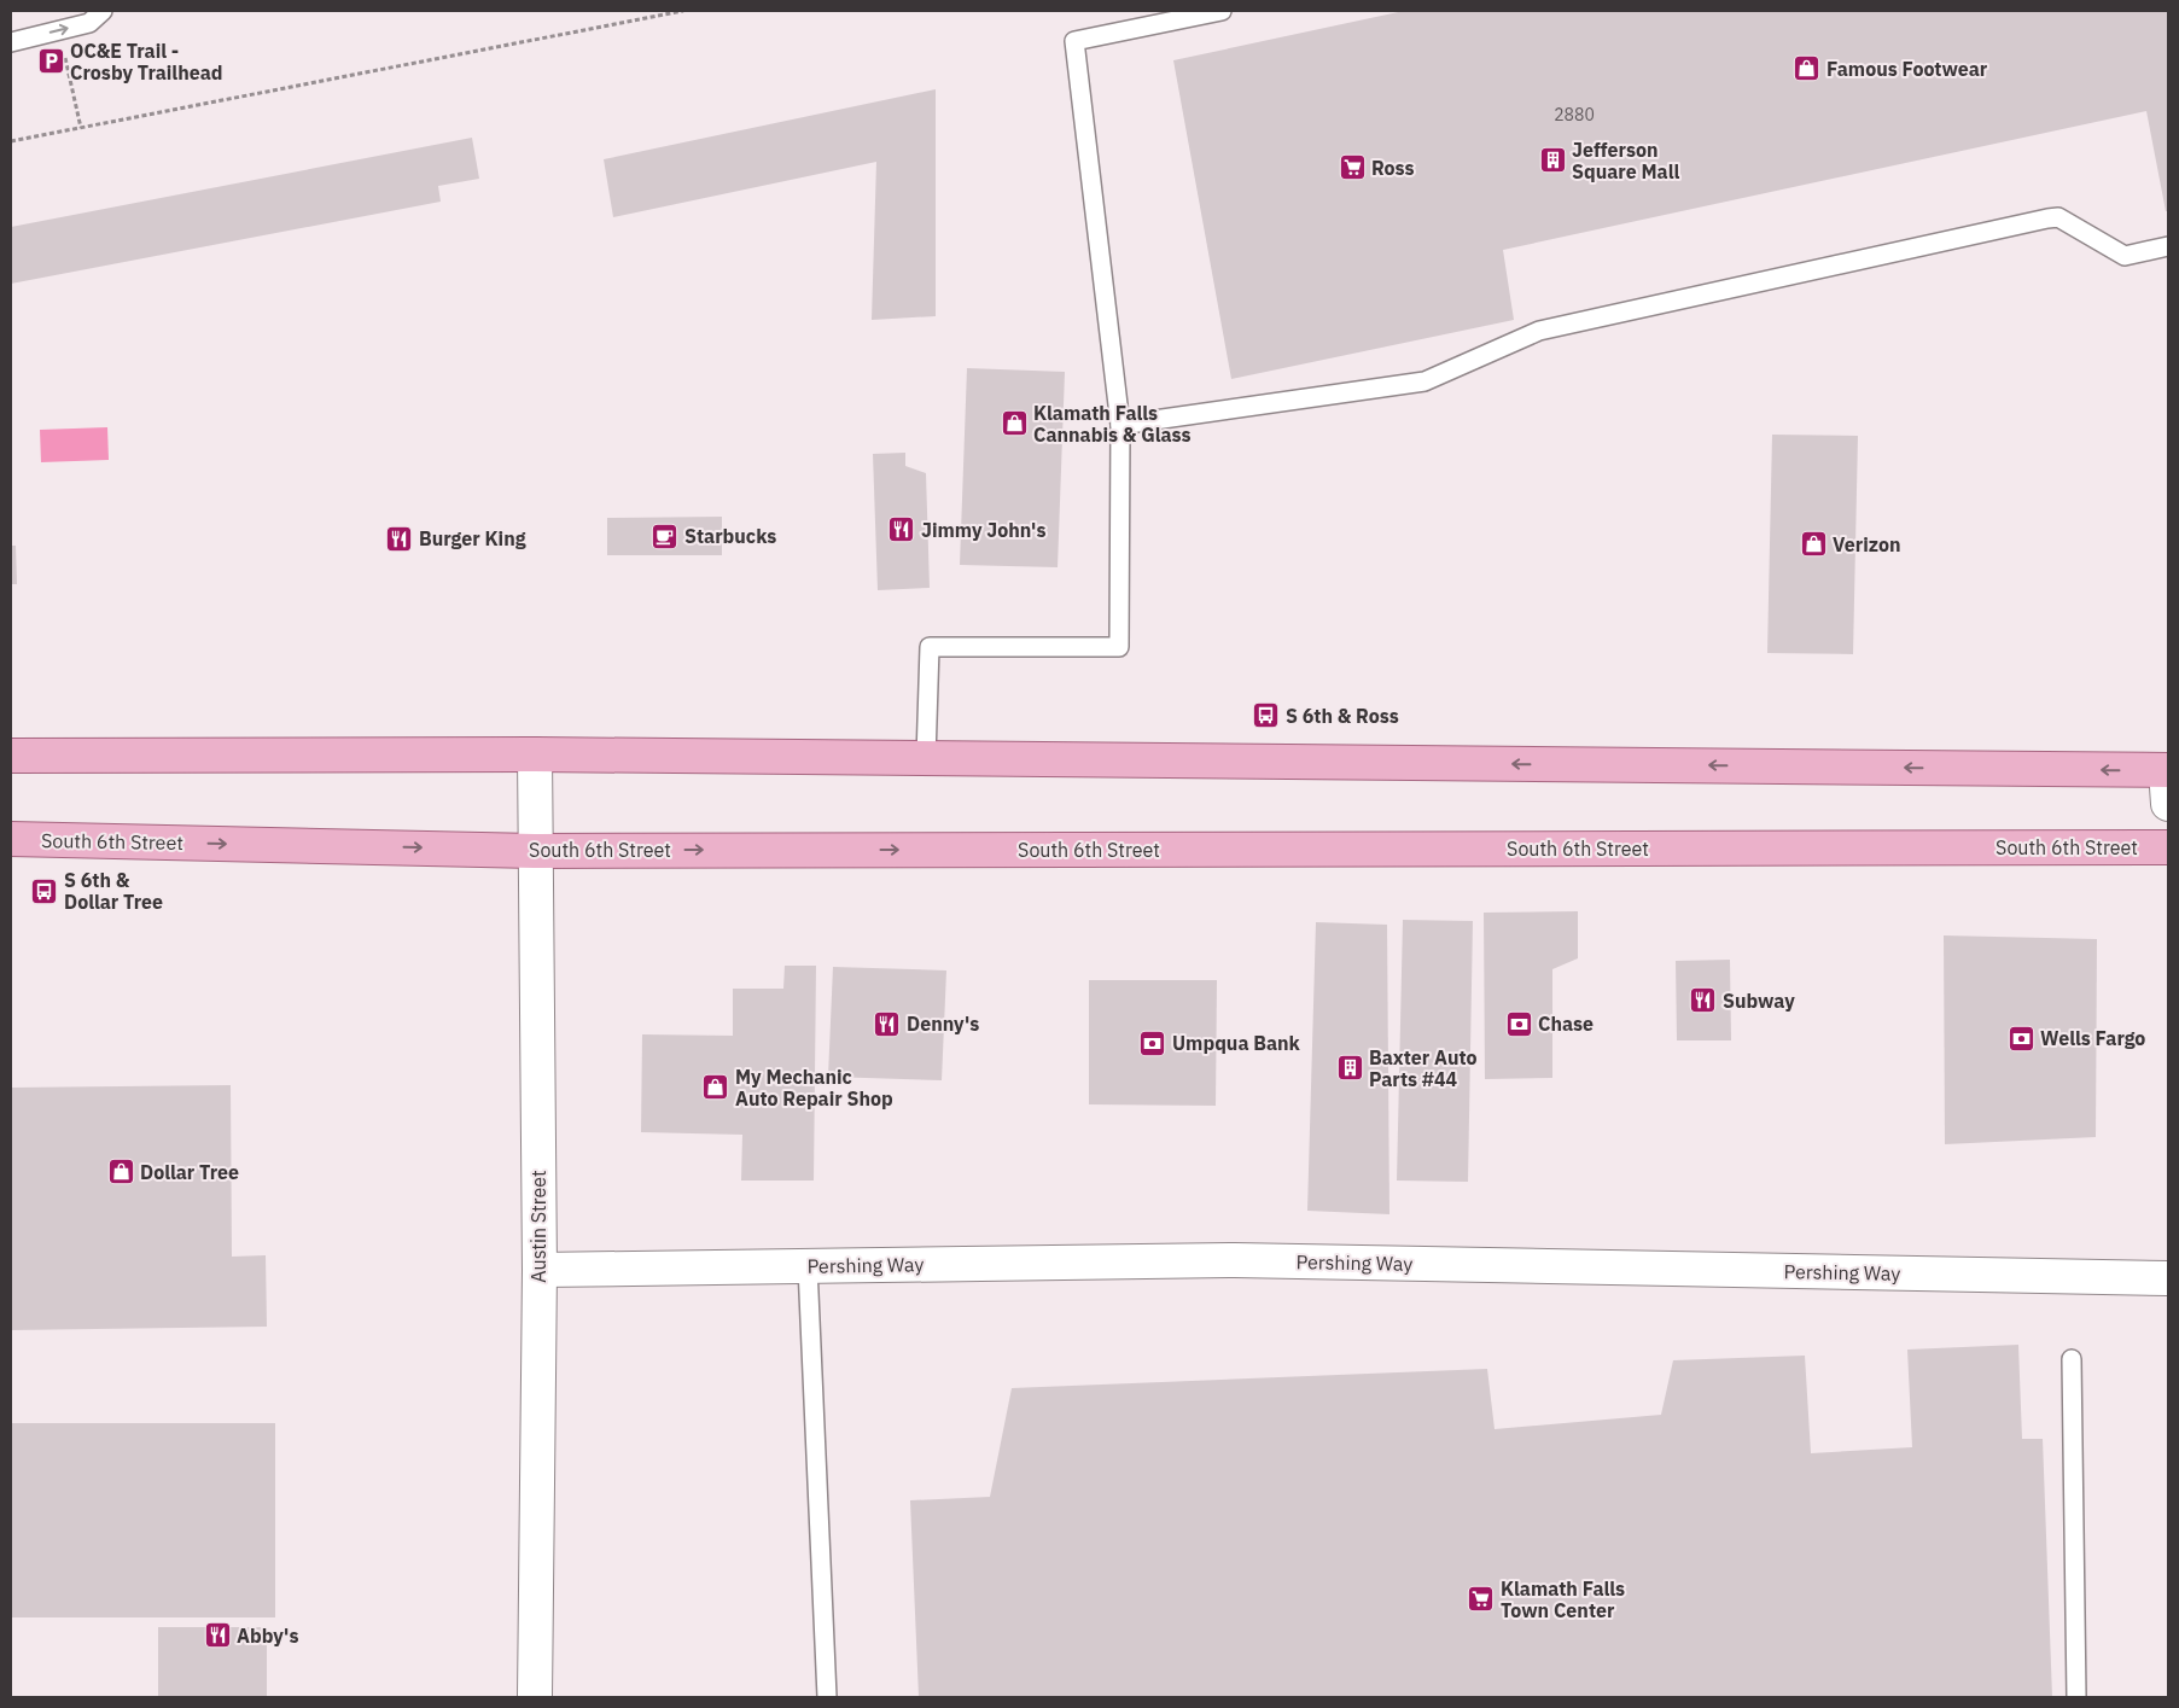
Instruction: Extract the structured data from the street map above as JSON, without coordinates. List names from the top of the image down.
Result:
{
  "streets": {
    "main road": ["South 6th Street"],
    "street": ["Austin Street", "Pershing Way"]
  },
  "crossings": [
    ["South 6th Street", "Austin Street"],
    ["Austin Street", "Pershing Way"]
  ],
  "places": {
    "parking": ["OC&E Trail - Crosby Trailhead"],
    "shop": [
      "Famous Footwear",
      "Klamath Falls Cannabis & Glass",
      "Verizon",
      "My Mechanic Auto Repair Shop",
      "Dollar Tree"
    ],
    "building": ["Jefferson Square Mall", "Baxter Auto Parts #44"],
    "supermarket": ["Ross", "Klamath Falls Town Center"],
    "restaurant": [
      "Jimmy John's",
      "Burger King",
      "Subway",
      "Denny's",
      "Abby's"
    ],
    "cafe": ["Starbucks"],
    "bus stop": ["S 6th & Ross", "S 6th & Dollar Tree"],
    "bank": ["Chase", "Wells Fargo", "Umpqua Bank"]
  },
  "house_numbers": ["2880"]
}
